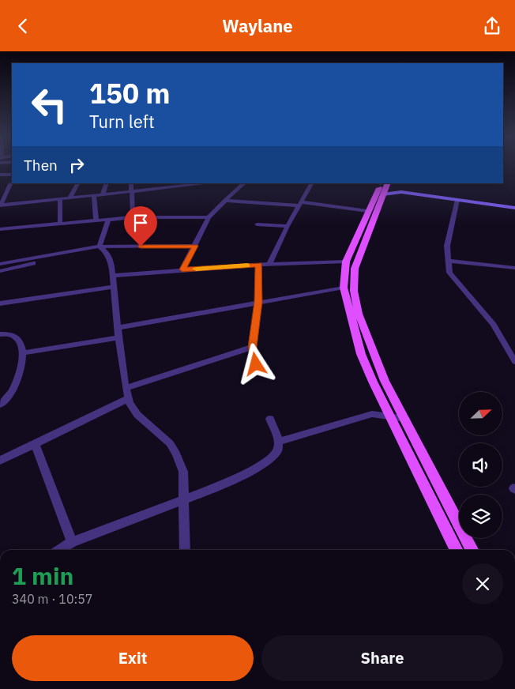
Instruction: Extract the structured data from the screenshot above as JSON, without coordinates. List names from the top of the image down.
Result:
{
  "north": "top right",
  "page": {
    "header": "Waylane",
    "turn": ["150 m", "Turn left"],
    "then": "Then",
    "heading": ["1 min", "340 m · 10:57"],
    "buttons": ["Exit", "Share"]
  }
}
